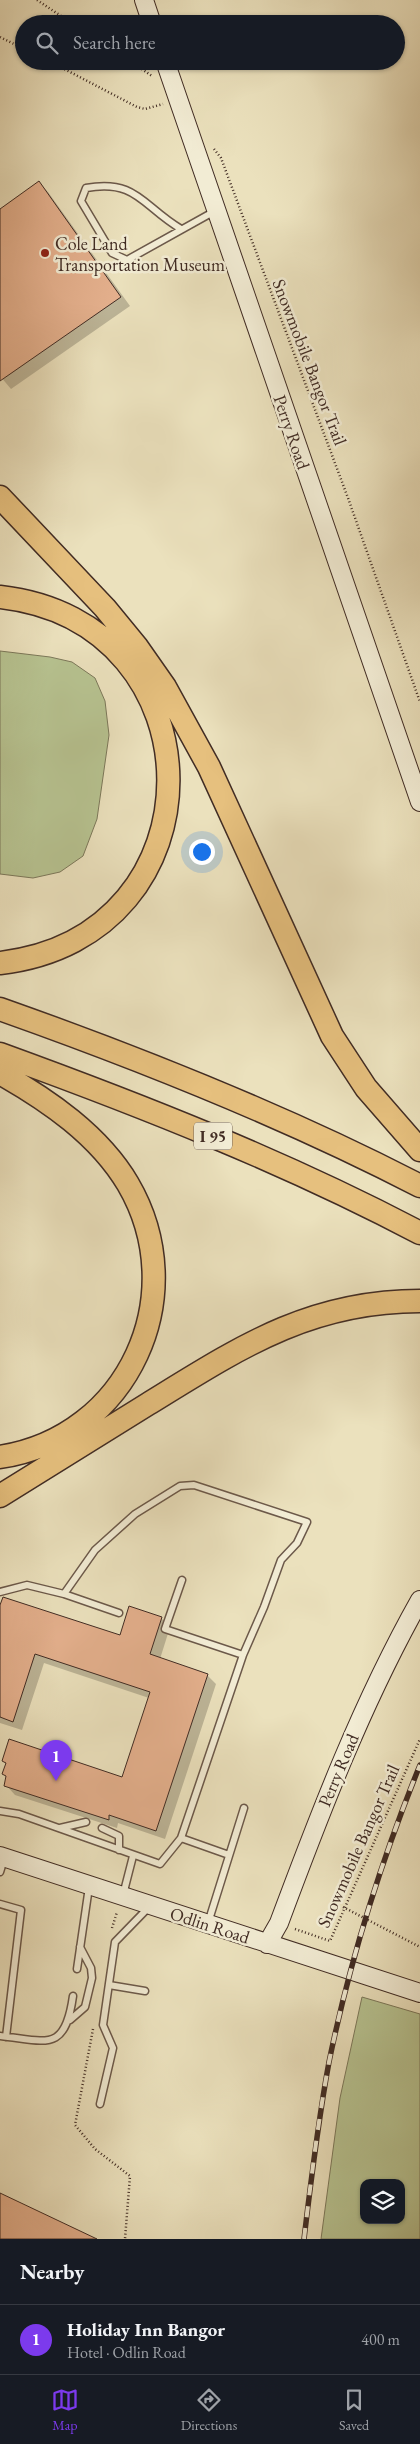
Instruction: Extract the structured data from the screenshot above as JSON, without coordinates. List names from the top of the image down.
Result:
{
  "streets": {
    "highway": ["I 95"],
    "street": ["Perry Road", "Odlin Road"],
    "path": ["Snowmobile Bangor Trail"]
  },
  "crossings": [
    ["Snowmobile Bangor Trail", "Perry Road"],
    ["Perry Road", "Odlin Road"]
  ],
  "places": ["Cole Land Transportation Museum"],
  "page": {
    "search": "Search here",
    "pins": "1",
    "heading": "Nearby",
    "list": [
      {
        "mark": "1",
        "name": "Holiday Inn Bangor",
        "note": "Hotel · Odlin Road",
        "value": "400 m"
      }
    ],
    "nav": ["Map", "Directions", "Saved"]
  }
}
